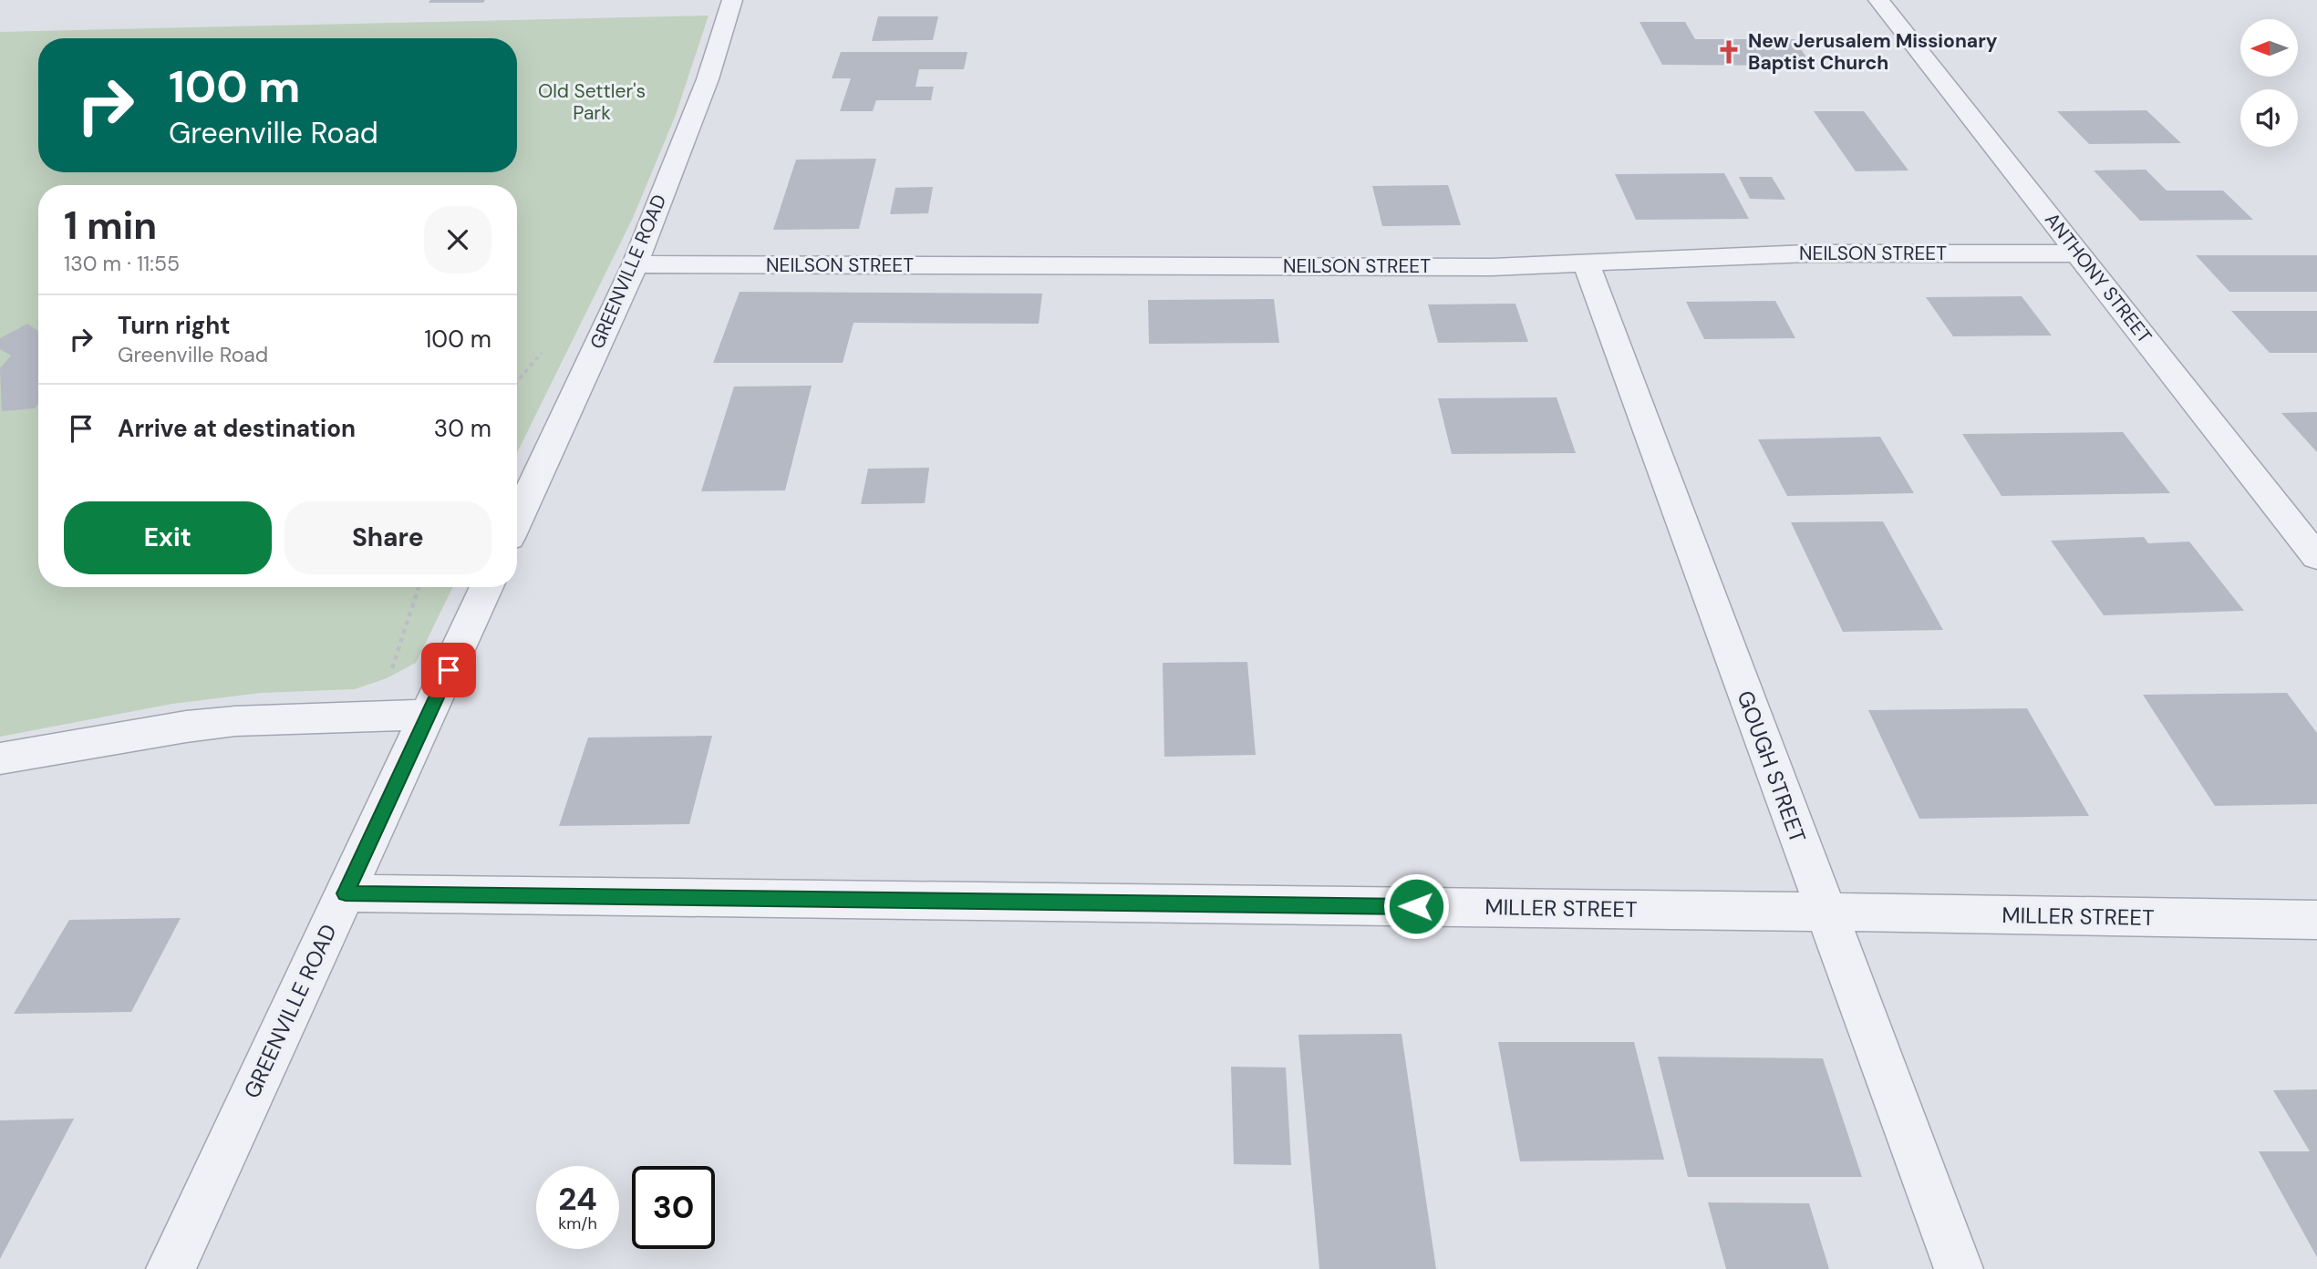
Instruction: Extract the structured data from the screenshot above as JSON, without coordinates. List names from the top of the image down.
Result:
{
  "streets": {
    "street": [
      "NEILSON STREET",
      "GREENVILLE ROAD",
      "ANTHONY STREET",
      "GOUGH STREET",
      "MILLER STREET"
    ]
  },
  "crossings": [
    ["NEILSON STREET", "GREENVILLE ROAD"],
    ["NEILSON STREET", "ANTHONY STREET"],
    ["NEILSON STREET", "GOUGH STREET"],
    ["GREENVILLE ROAD", "MILLER STREET"],
    ["GOUGH STREET", "MILLER STREET"]
  ],
  "parks": ["Old Settler's Park"],
  "places": {
    "church": ["New Jerusalem Missionary Baptist Church"]
  },
  "north": "left",
  "page": {
    "turn": ["100 m", "Greenville Road"],
    "heading": ["1 min", "130 m · 11:55"],
    "list": [
      {
        "name": "Turn right",
        "note": "Greenville Road",
        "value": "100 m"
      },
      {
        "name": "Arrive at destination",
        "value": "30 m"
      }
    ],
    "buttons": ["Exit", "Share"],
    "speed": "24 km/h",
    "limit": "30"
  }
}
